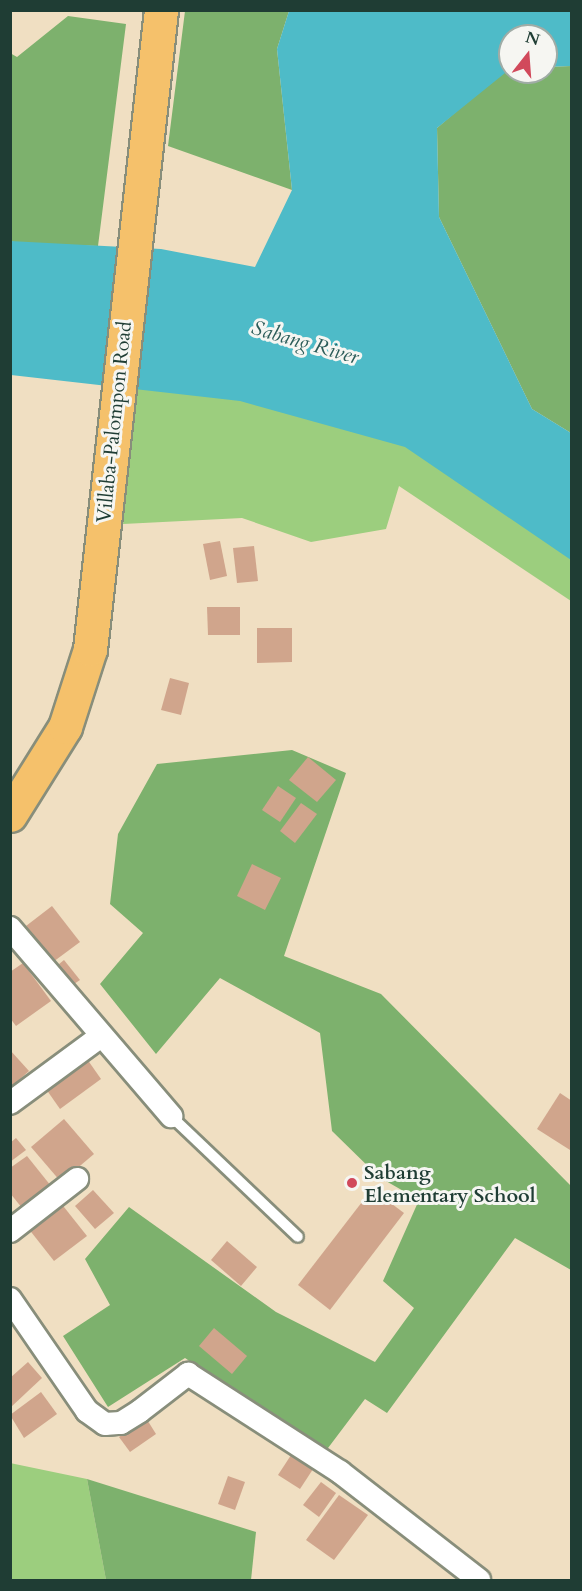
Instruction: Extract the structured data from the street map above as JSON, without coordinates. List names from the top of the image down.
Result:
{
  "streets": {
    "main road": ["Villaba-Palompon Road"]
  },
  "water": ["Sabang River"],
  "places": ["Sabang Elementary School"],
  "north": "top"
}
